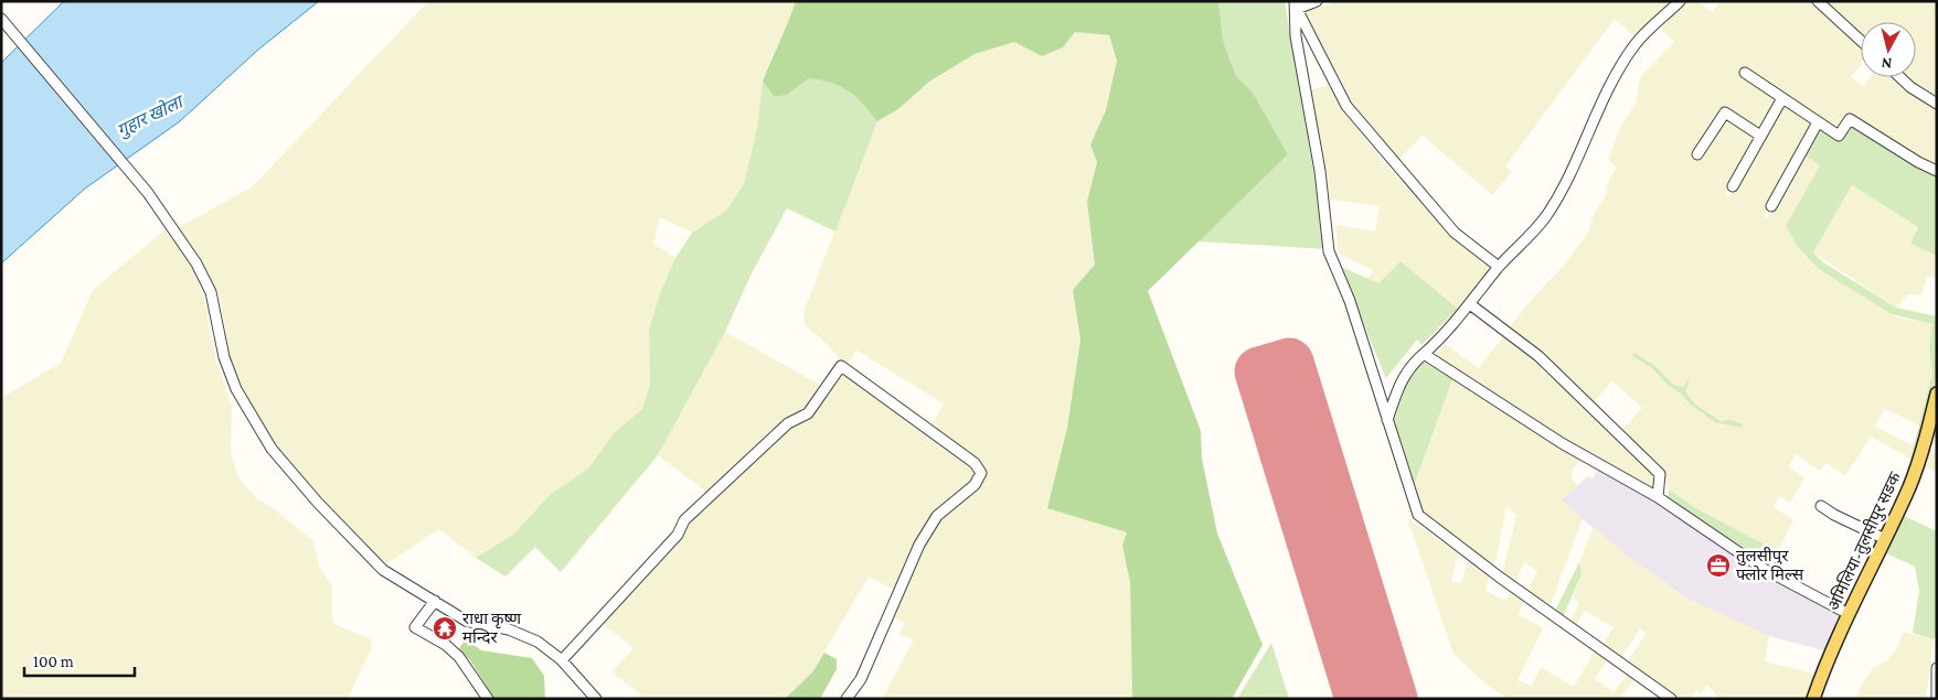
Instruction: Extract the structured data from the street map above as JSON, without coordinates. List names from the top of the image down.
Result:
{
  "streets": {
    "main road": ["अमिलिया-तुलसीपुर सडक"]
  },
  "water": ["गुहार खोला"],
  "places": {
    "office": ["तुलसीपुर फ्लोर मिल्स"],
    "temple": ["राधा कृष्ण मन्दिर"]
  },
  "scale_bar": "100 m",
  "north": "bottom"
}
